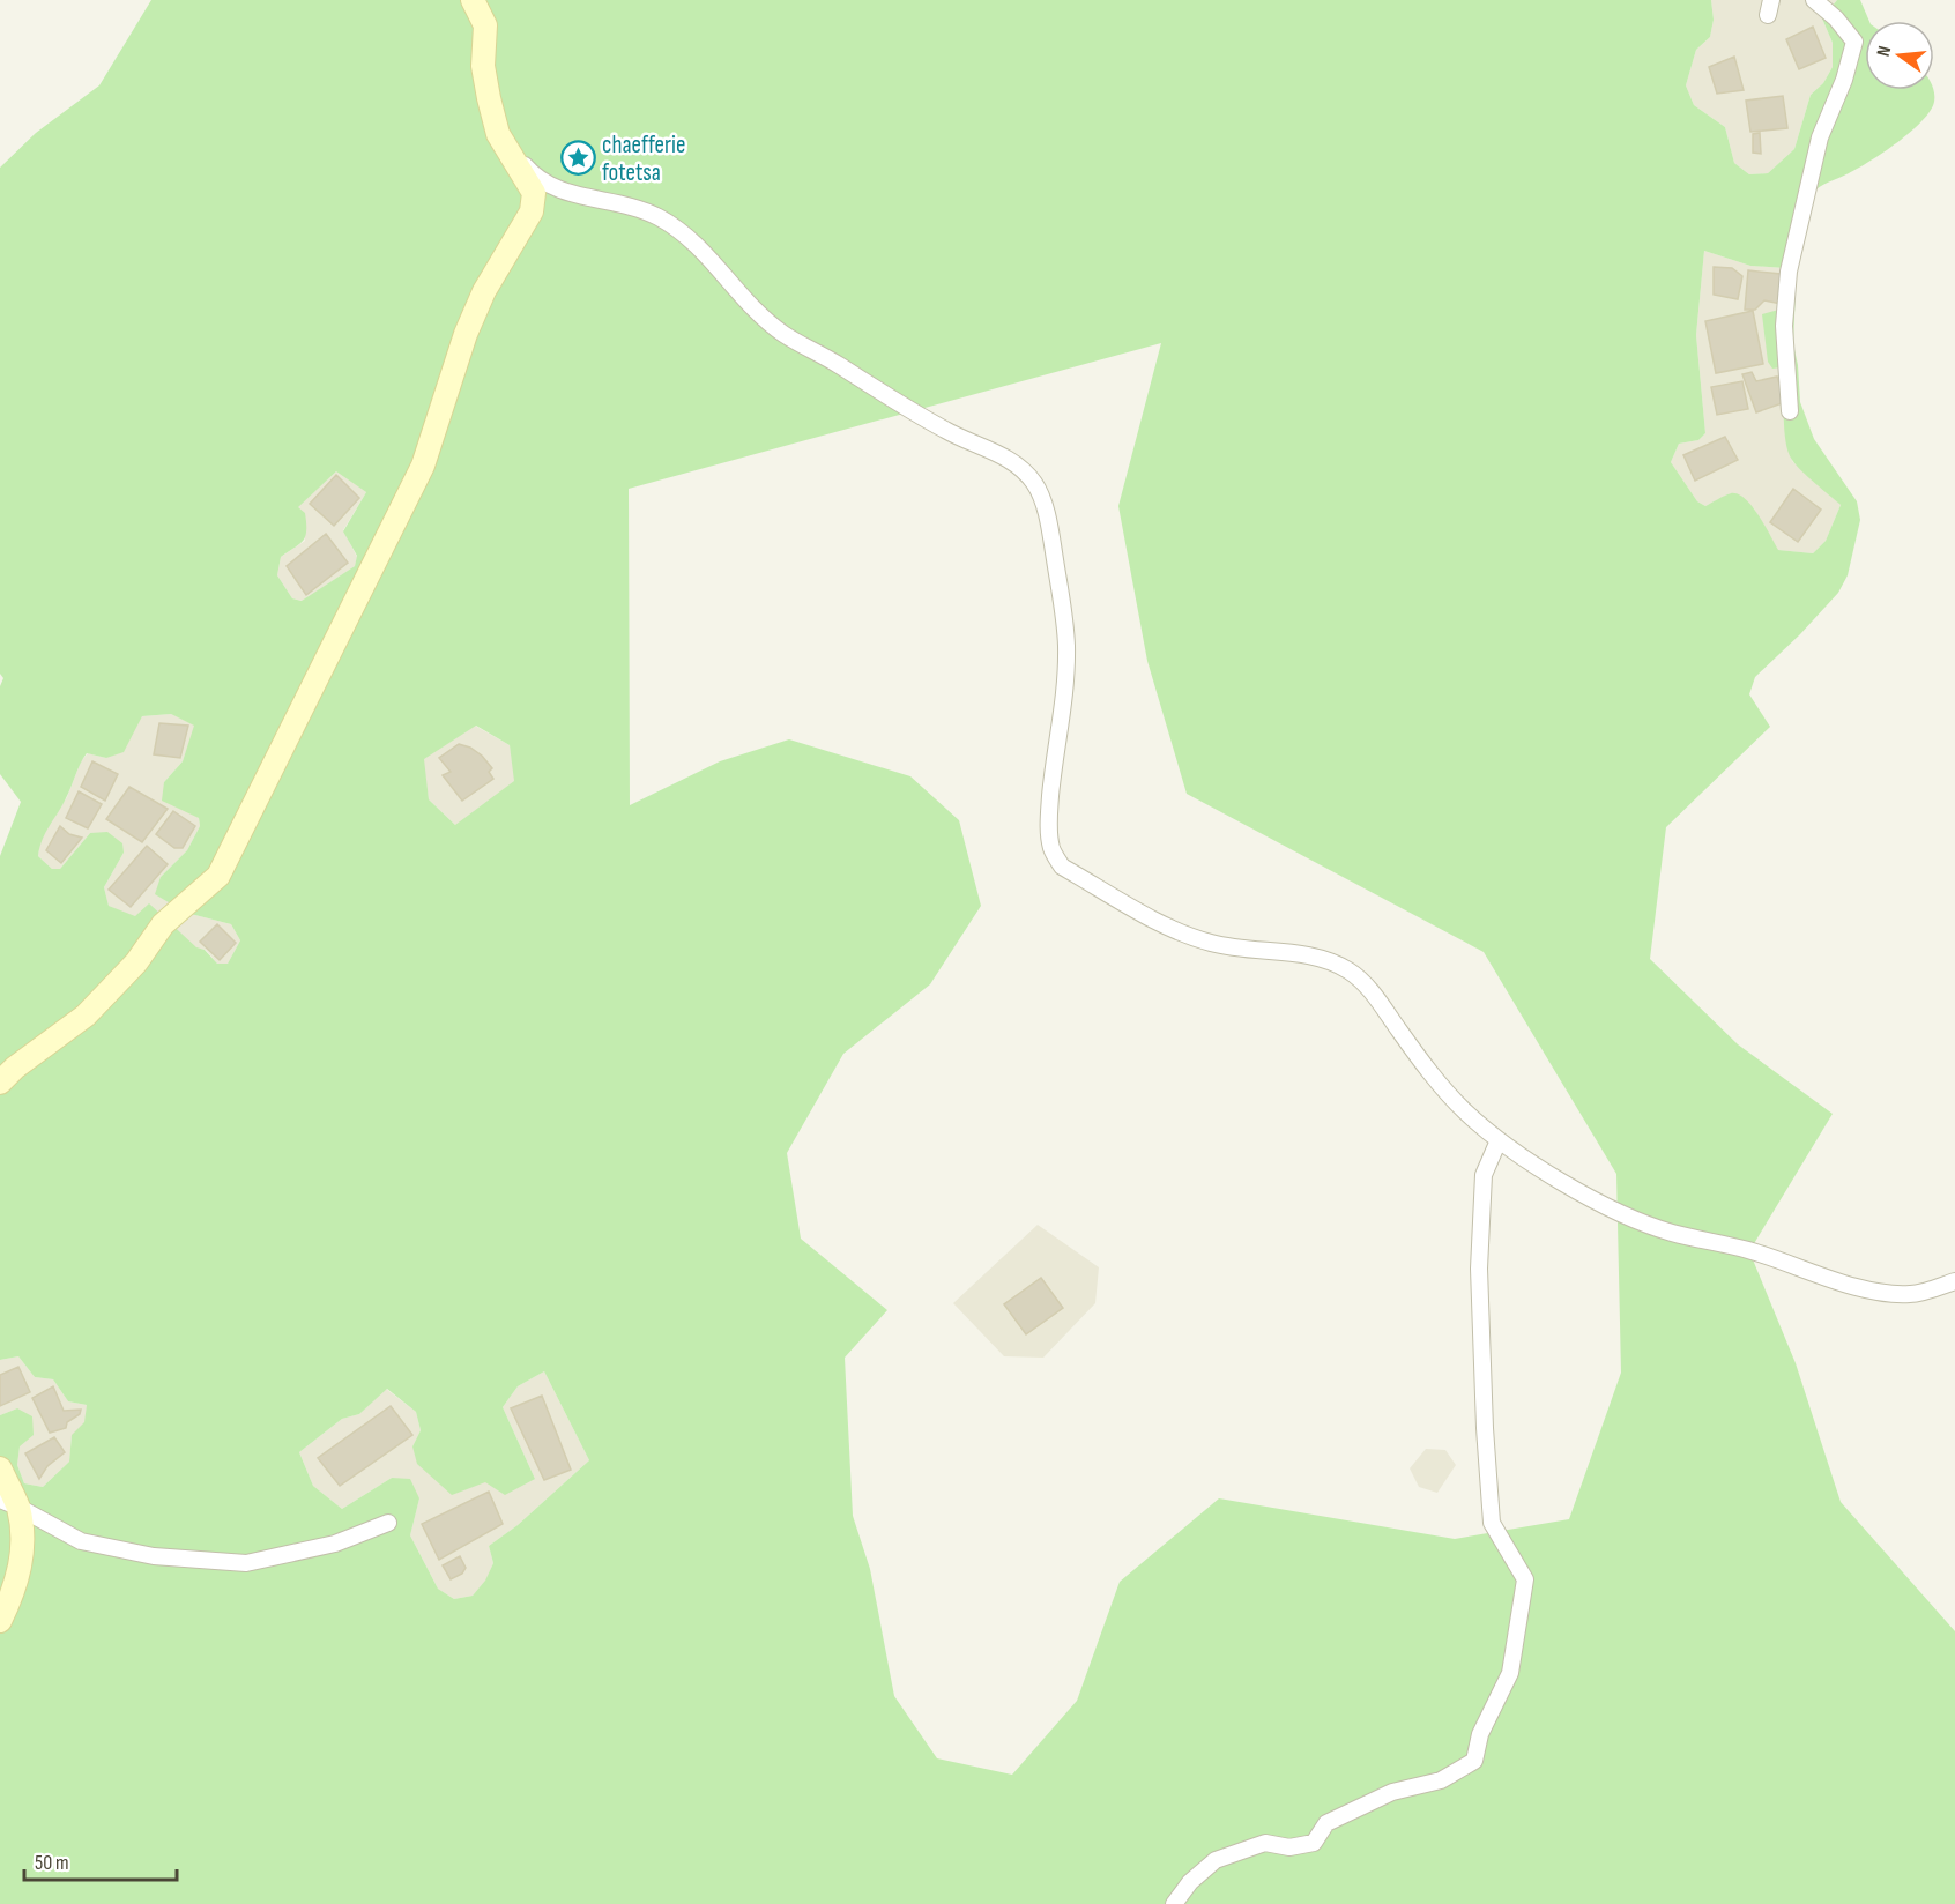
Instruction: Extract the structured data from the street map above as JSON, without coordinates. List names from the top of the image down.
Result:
{
  "places": {
    "place": ["chaefferie fotetsa"]
  },
  "scale_bar": "50 m",
  "north": "left"
}
